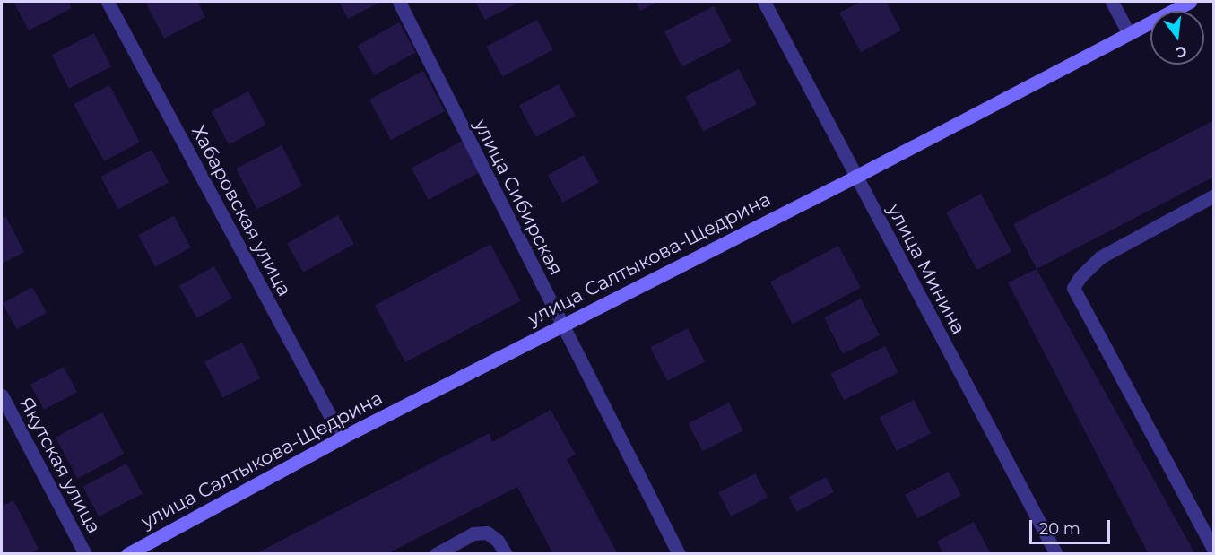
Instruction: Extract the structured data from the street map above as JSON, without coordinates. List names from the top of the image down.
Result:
{
  "streets": {
    "street": [
      "улица Сибирская",
      "Хабаровская улица",
      "улица Салтыкова-Щедрина",
      "улица Минина",
      "Якутская улица"
    ]
  },
  "crossings": [
    ["улица Сибирская", "улица Салтыкова-Щедрина"],
    ["Хабаровская улица", "улица Салтыкова-Щедрина"],
    ["улица Салтыкова-Щедрина", "улица Минина"]
  ],
  "scale_bar": "20 m",
  "north": "bottom"
}
